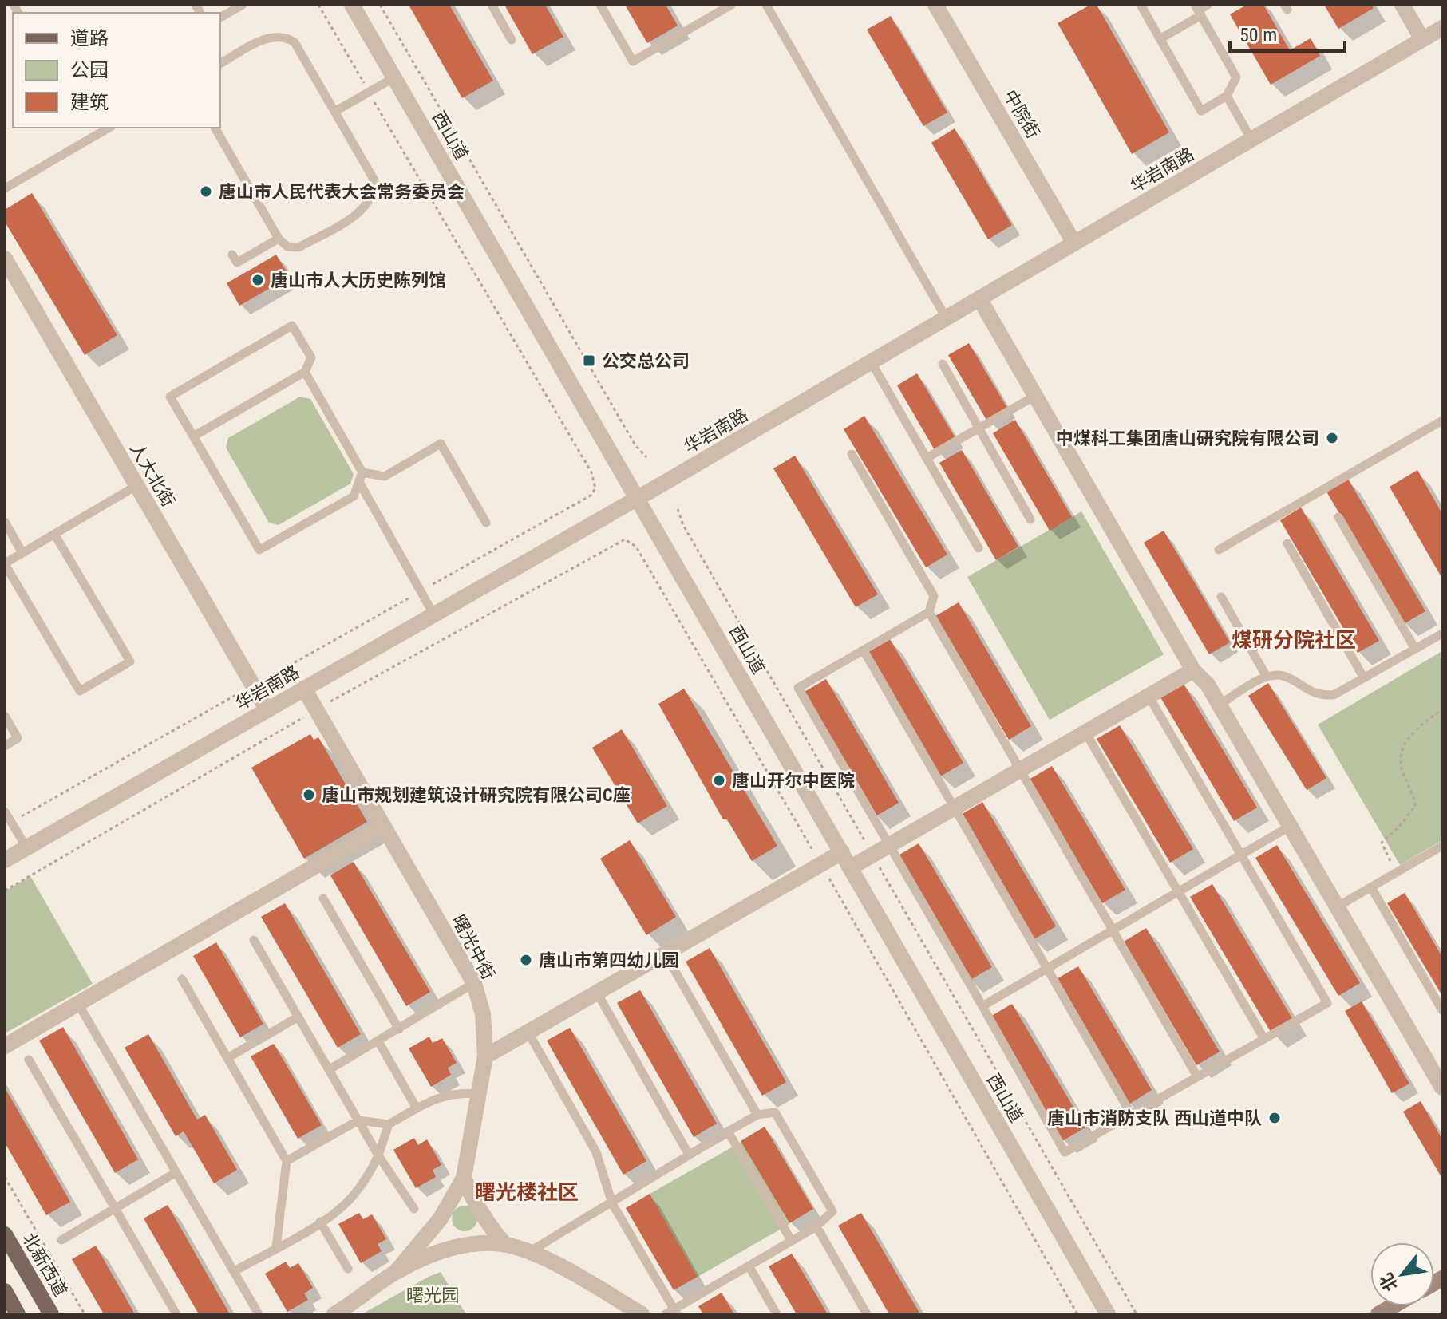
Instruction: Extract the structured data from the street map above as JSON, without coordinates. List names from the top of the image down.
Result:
{
  "streets": {
    "main road": ["北新西道"],
    "street": [
      "中院街",
      "西山道",
      "华岩南路",
      "人大北街",
      "曙光中街"
    ]
  },
  "crossings": [
    ["中院街", "华岩南路"],
    ["西山道", "华岩南路"],
    ["华岩南路", "人大北街"],
    ["华岩南路", "曙光中街"]
  ],
  "districts": ["煤研分院社区", "曙光楼社区"],
  "parks": ["曙光园"],
  "places": {
    "other": [
      "唐山市人民代表大会常务委员会",
      "唐山市人大历史陈列馆",
      "中煤科工集团唐山研究院有限公司",
      "唐山开尔中医院",
      "唐山市规划建筑设计研究院有限公司C座",
      "唐山市第四幼儿园",
      "唐山市消防支队 西山道中队"
    ],
    "transit": ["公交总公司"]
  },
  "legend": ["道路", "公园", "建筑"],
  "scale_bar": "50 m",
  "north": "bottom left"
}
